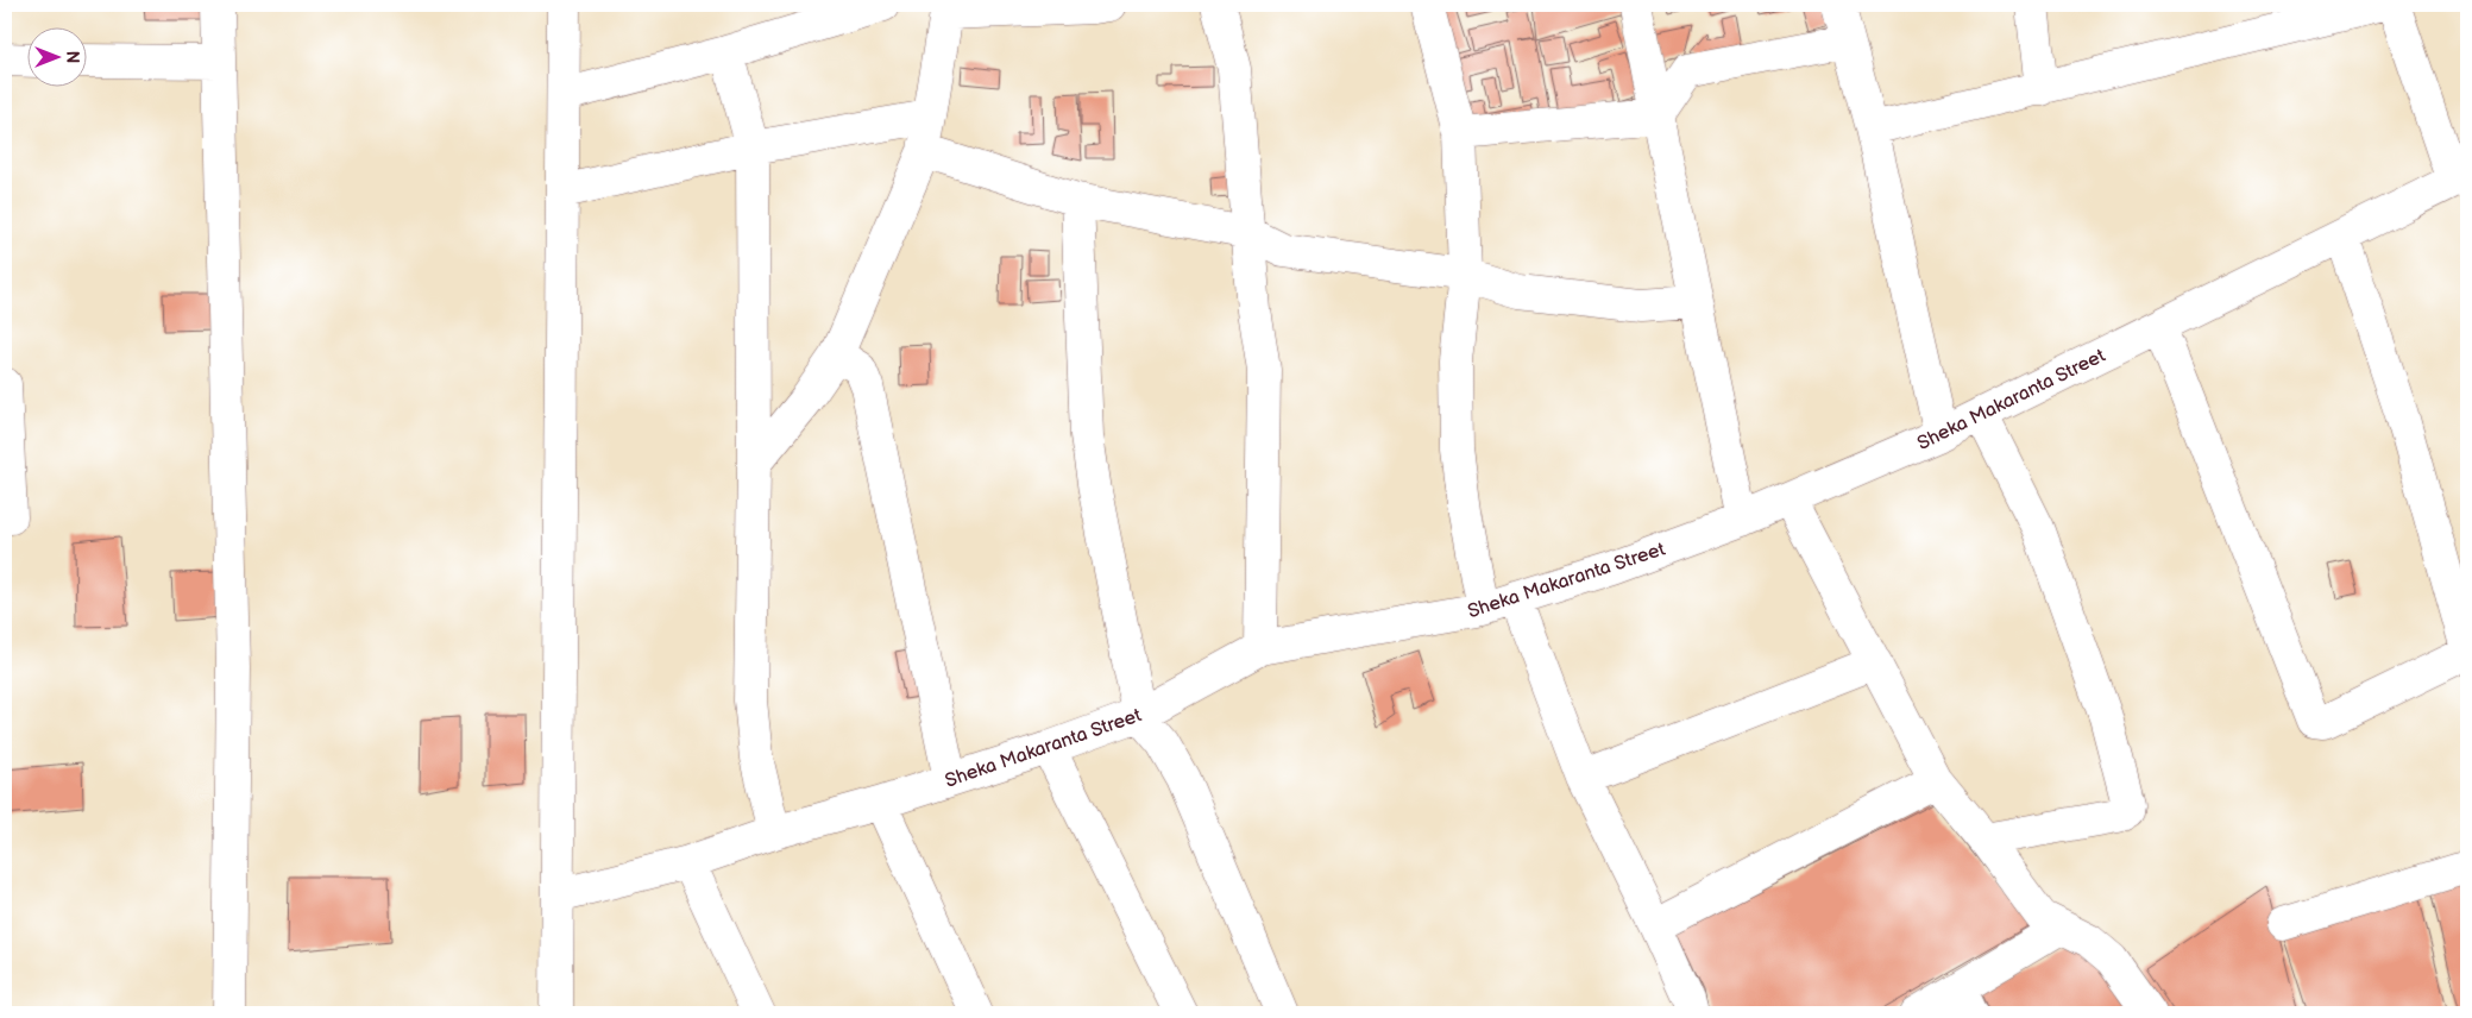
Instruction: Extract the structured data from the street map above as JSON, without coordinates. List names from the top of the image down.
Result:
{
  "streets": {
    "street": ["Sheka Makaranta Street"]
  },
  "north": "right"
}
